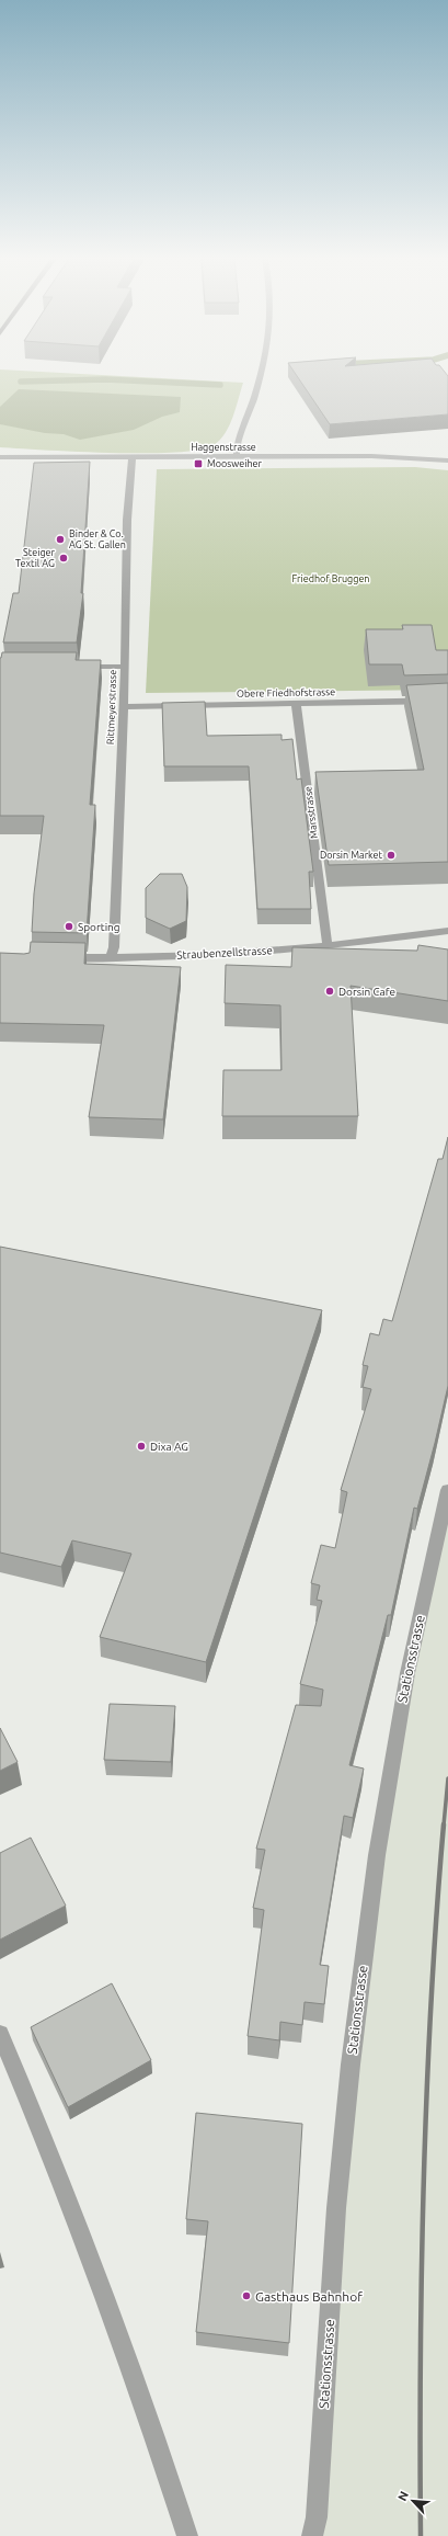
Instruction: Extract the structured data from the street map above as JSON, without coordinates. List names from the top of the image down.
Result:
{
  "streets": {
    "street": [
      "Haggenstrasse",
      "Obere Friedhofstrasse",
      "Rittmeyerstrasse",
      "Marsstrasse",
      "Straubenzellstrasse",
      "Stationsstrasse"
    ]
  },
  "crossings": [
    ["Haggenstrasse", "Rittmeyerstrasse"],
    ["Obere Friedhofstrasse", "Rittmeyerstrasse"],
    ["Obere Friedhofstrasse", "Marsstrasse"],
    ["Rittmeyerstrasse", "Straubenzellstrasse"],
    ["Marsstrasse", "Straubenzellstrasse"]
  ],
  "parks": ["Friedhof Bruggen"],
  "places": {
    "transit": ["Moosweiher"],
    "other": [
      "Binder & Co. AG St. Gallen",
      "Steiger Textil AG",
      "Dorsin Market",
      "Sporting",
      "Dorsin Cafe",
      "Dixa AG",
      "Gasthaus Bahnhof"
    ]
  },
  "north": "top left"
}
